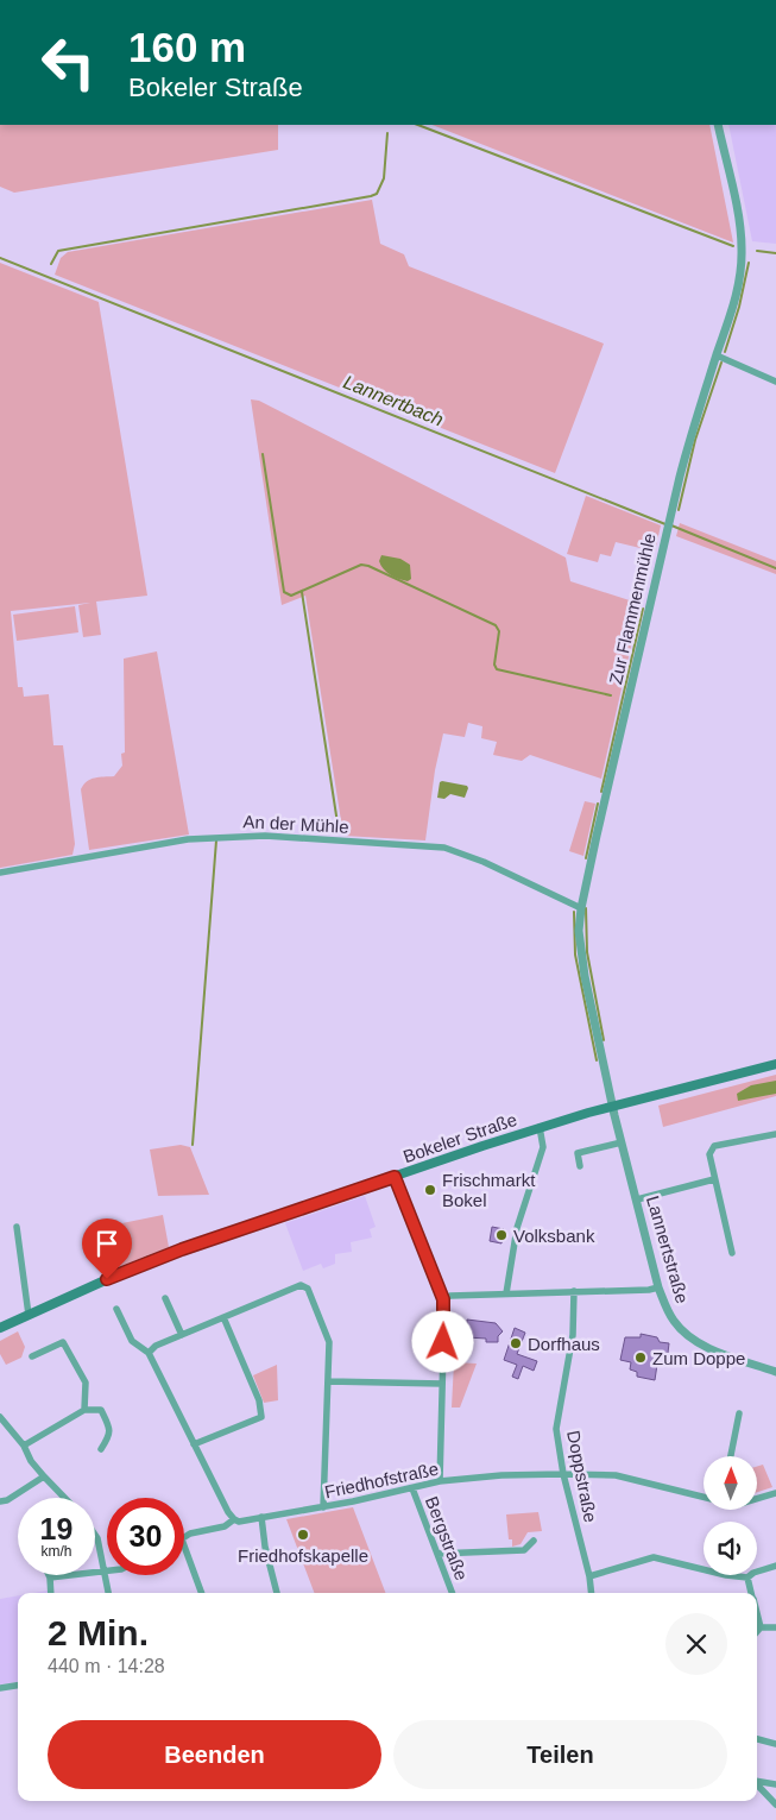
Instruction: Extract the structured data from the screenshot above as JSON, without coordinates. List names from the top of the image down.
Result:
{
  "streets": {
    "main road": ["Bokeler Straße"],
    "street": [
      "Zur Flammenmühle",
      "An der Mühle",
      "Lannertstraße",
      "Doppstraße",
      "Friedhofstraße",
      "Bergstraße"
    ]
  },
  "crossings": [
    ["Zur Flammenmühle", "An der Mühle"],
    ["Zur Flammenmühle", "Bokeler Straße"],
    ["Zur Flammenmühle", "Lannertstraße"],
    ["Bokeler Straße", "Lannertstraße"],
    ["Doppstraße", "Friedhofstraße"],
    ["Friedhofstraße", "Bergstraße"]
  ],
  "water": ["Lannertbach"],
  "places": [
    "Frischmarkt Bokel",
    "Volksbank",
    "Dorfhaus",
    "Zum Doppe",
    "Friedhofskapelle"
  ],
  "north": "top",
  "page": {
    "turn": ["160 m", "Bokeler Straße"],
    "speed": "19 km/h",
    "limit": "30",
    "heading": ["2 Min.", "440 m · 14:28"],
    "buttons": ["Beenden", "Teilen"]
  }
}
